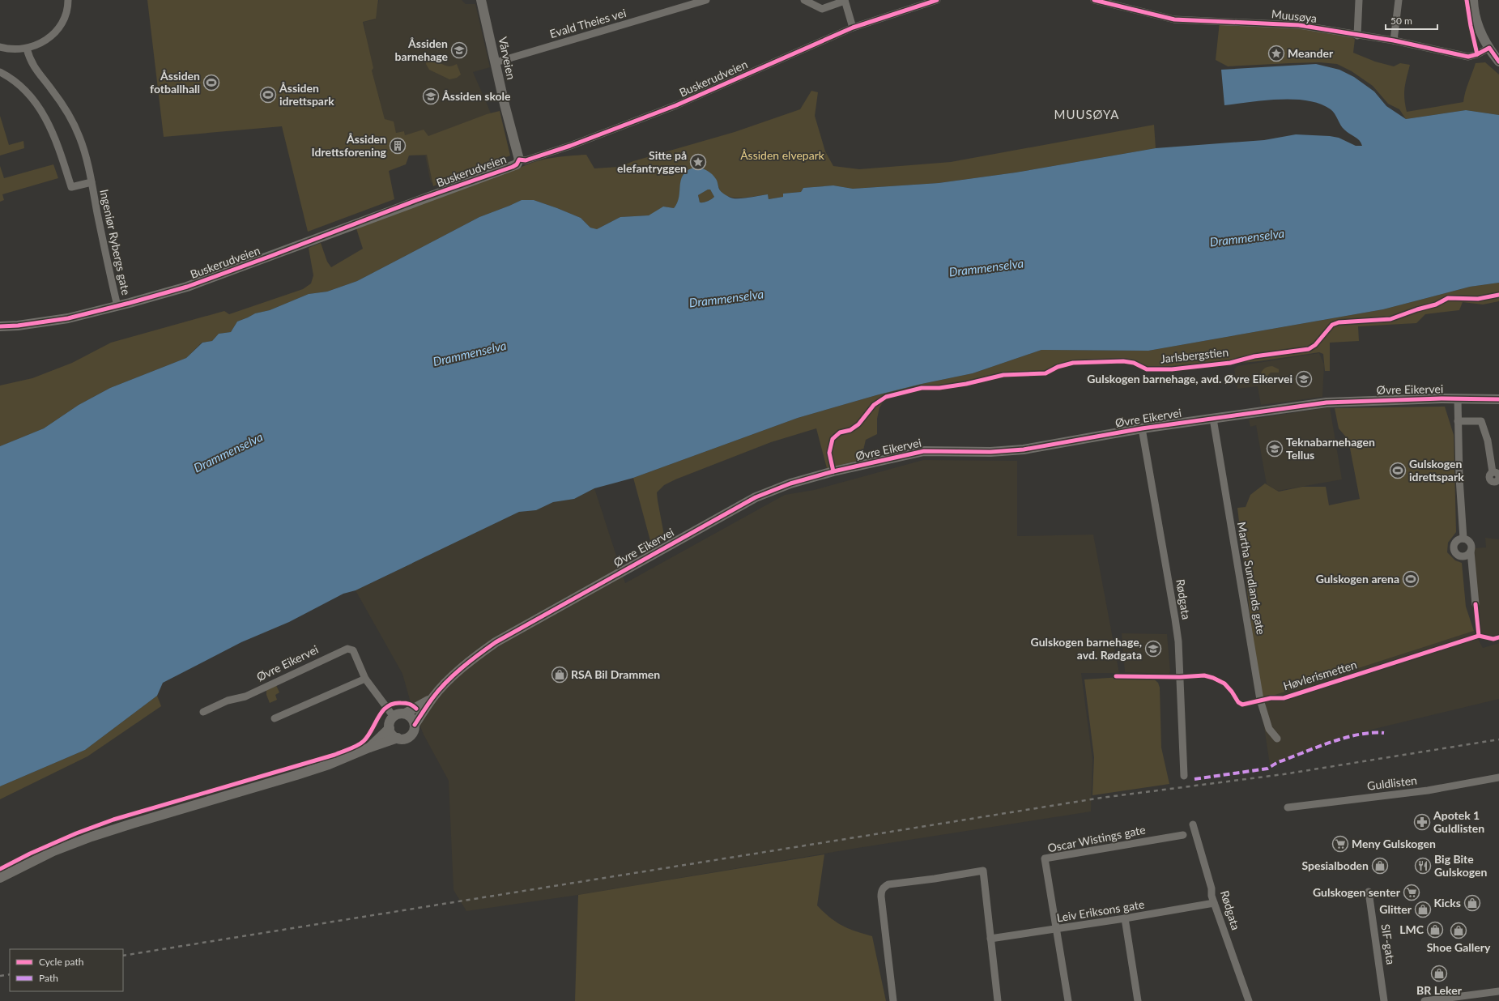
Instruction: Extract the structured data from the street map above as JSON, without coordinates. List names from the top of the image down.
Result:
{
  "streets": {
    "main road": ["Vårveien", "Buskerudveien", "Øvre Eikervei"],
    "street": [
      "Muusøya",
      "Evald Theies vei",
      "Ingeniør Rybergs gate",
      "Martha Sundlands gate",
      "Rødgata",
      "Guldlisten",
      "Oscar Wistings gate",
      "Leiv Eriksons gate",
      "SIF-gata"
    ],
    "cycle path": ["Jarlsbergstien", "Høvlerismetten"]
  },
  "crossings": [
    ["Evald Theies vei", "Vårveien"],
    ["Vårveien", "Buskerudveien"],
    ["Buskerudveien", "Ingeniør Rybergs gate"],
    ["Øvre Eikervei", "Martha Sundlands gate"],
    ["Øvre Eikervei", "Rødgata"],
    ["Rødgata", "Leiv Eriksons gate"],
    ["Oscar Wistings gate", "Leiv Eriksons gate"]
  ],
  "districts": ["MUUSØYA"],
  "water": ["Drammenselva"],
  "parks": ["Åssiden elvepark"],
  "places": {
    "school or university": [
      "Åssiden barnehage",
      "Åssiden skole",
      "Gulskogen barnehage, avd. Øvre Eikervei",
      "Teknabarnehagen Tellus",
      "Gulskogen barnehage, avd. Rødgata"
    ],
    "place": ["Meander", "Sitte på elefantryggen"],
    "sports": [
      "Åssiden fotballhall",
      "Åssiden idrettspark",
      "Gulskogen idrettspark",
      "Gulskogen arena"
    ],
    "building": ["Åssiden Idrettsforening"],
    "shop": [
      "RSA Bil Drammen",
      "Spesialboden",
      "Kicks",
      "Glitter",
      "LMC",
      "Shoe Gallery",
      "BR Leker"
    ],
    "pharmacy": ["Apotek 1 Guldlisten"],
    "supermarket": ["Meny Gulskogen", "Gulskogen senter"],
    "restaurant": ["Big Bite Gulskogen"]
  },
  "legend": ["Cycle path", "Path"],
  "scale_bar": "50 m"
}
